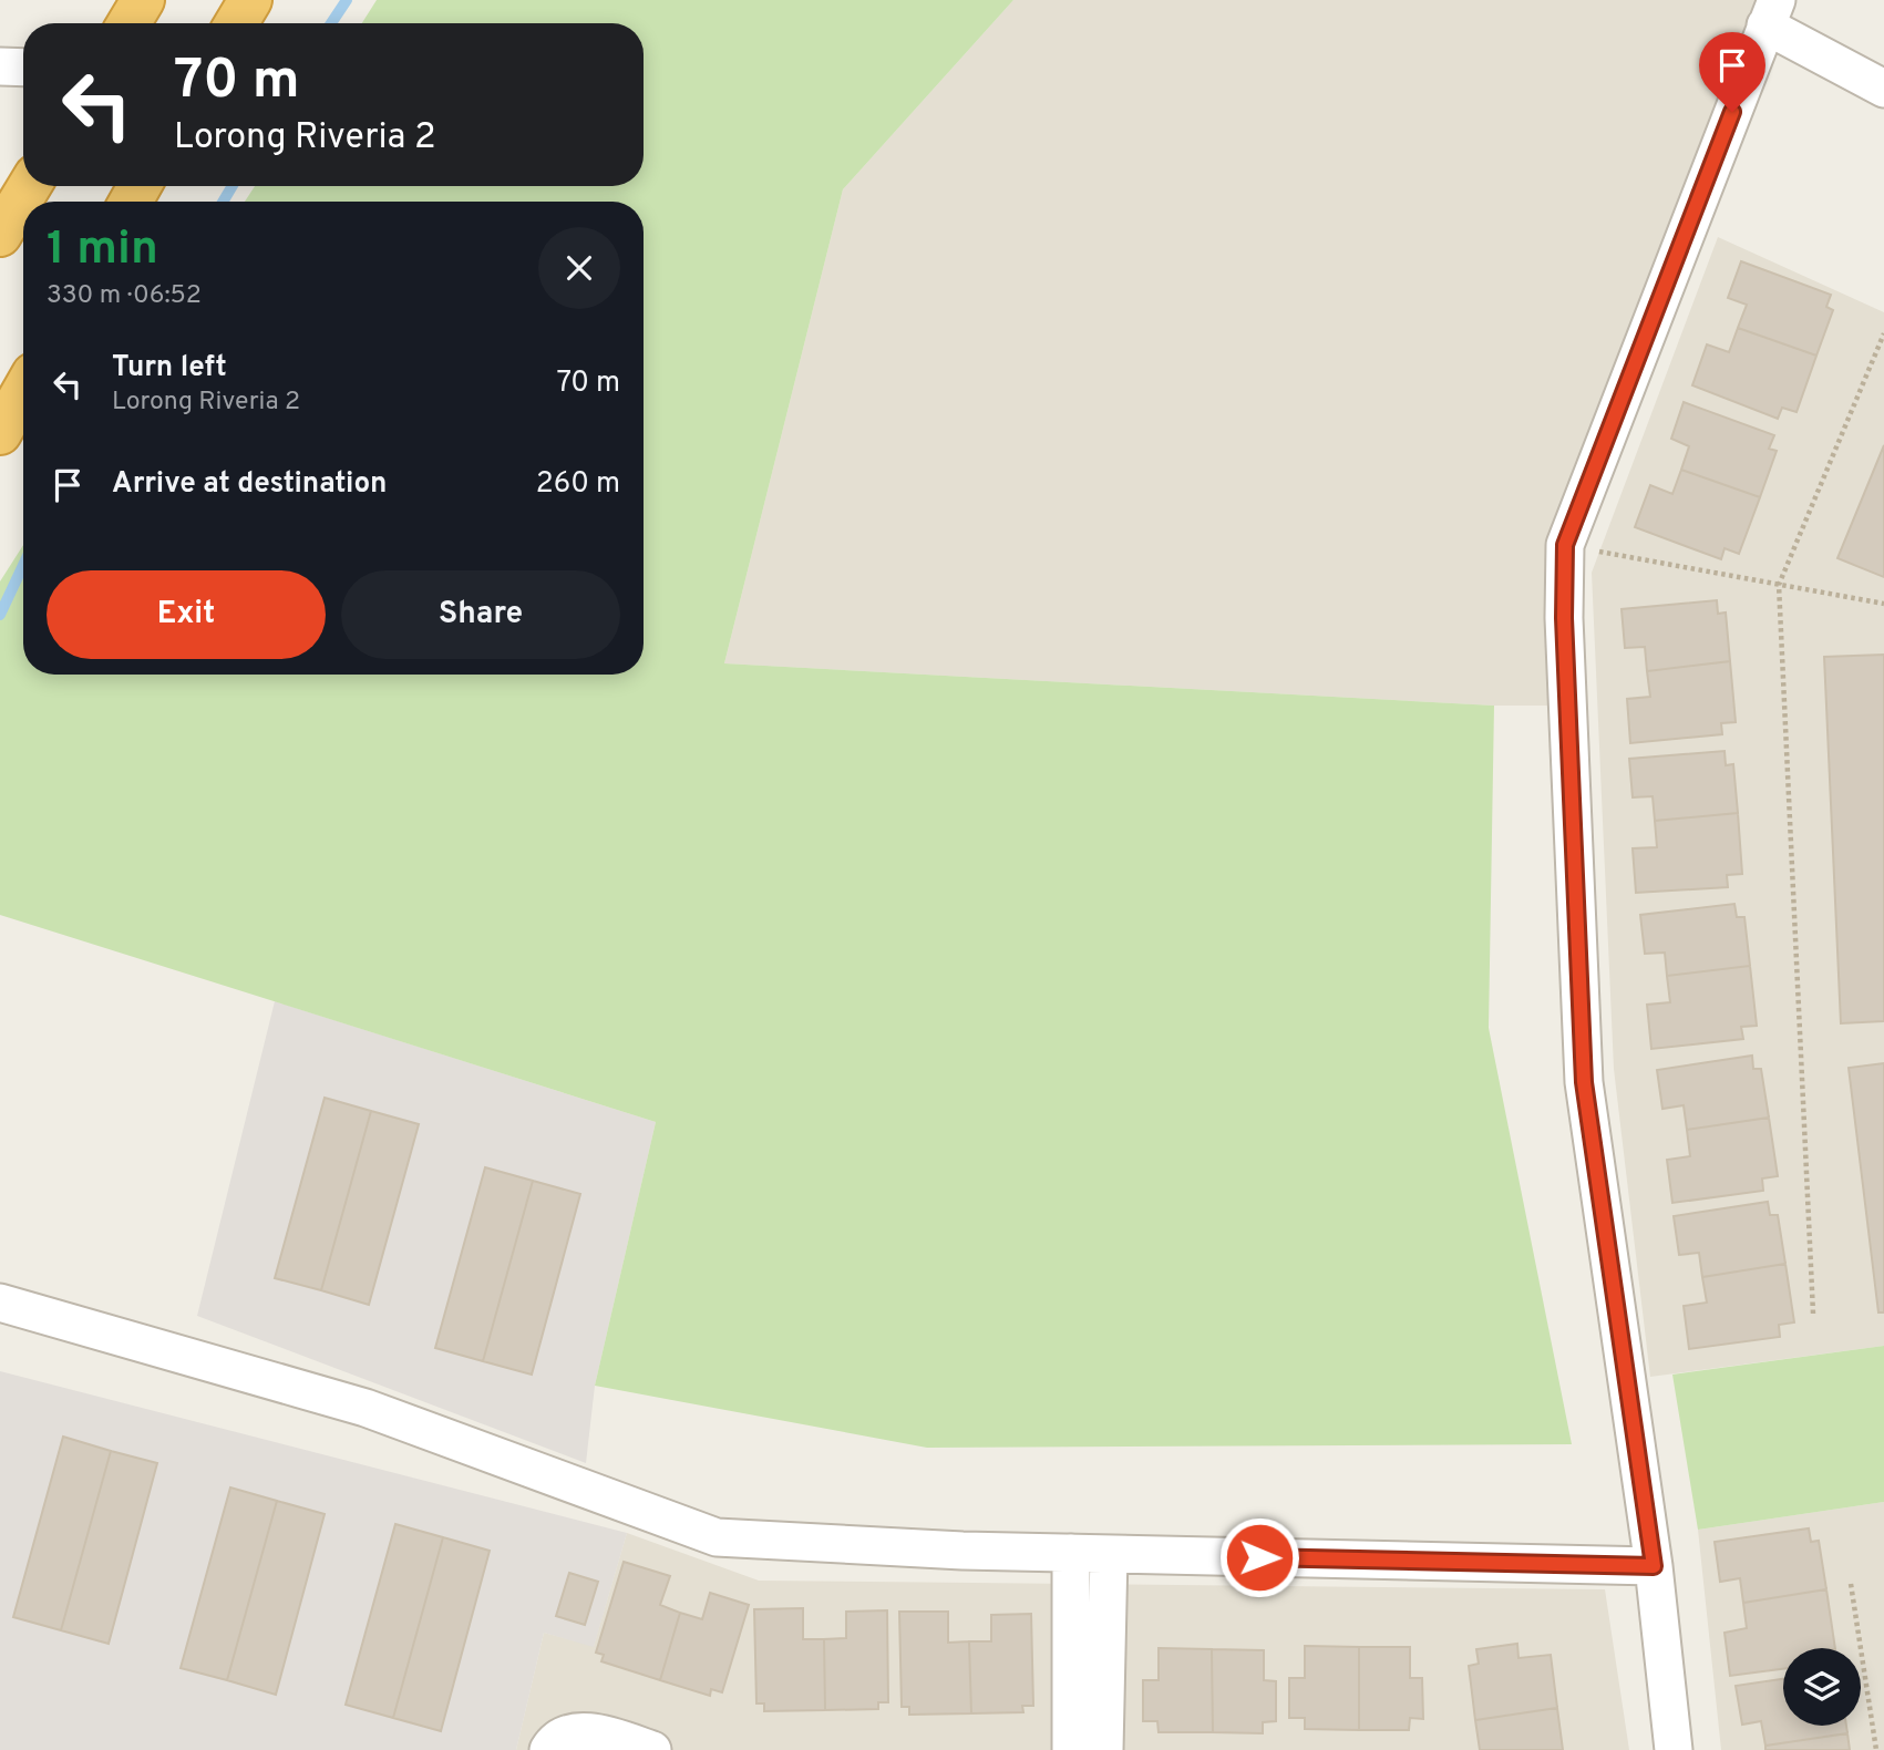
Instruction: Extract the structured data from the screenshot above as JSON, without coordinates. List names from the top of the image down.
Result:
{
  "page": {
    "turn": ["70 m", "Lorong Riveria 2"],
    "heading": ["1 min", "330 m · 06:52"],
    "list": [
      {
        "name": "Turn left",
        "note": "Lorong Riveria 2",
        "value": "70 m"
      },
      {
        "name": "Arrive at destination",
        "value": "260 m"
      }
    ],
    "buttons": ["Exit", "Share"]
  }
}
